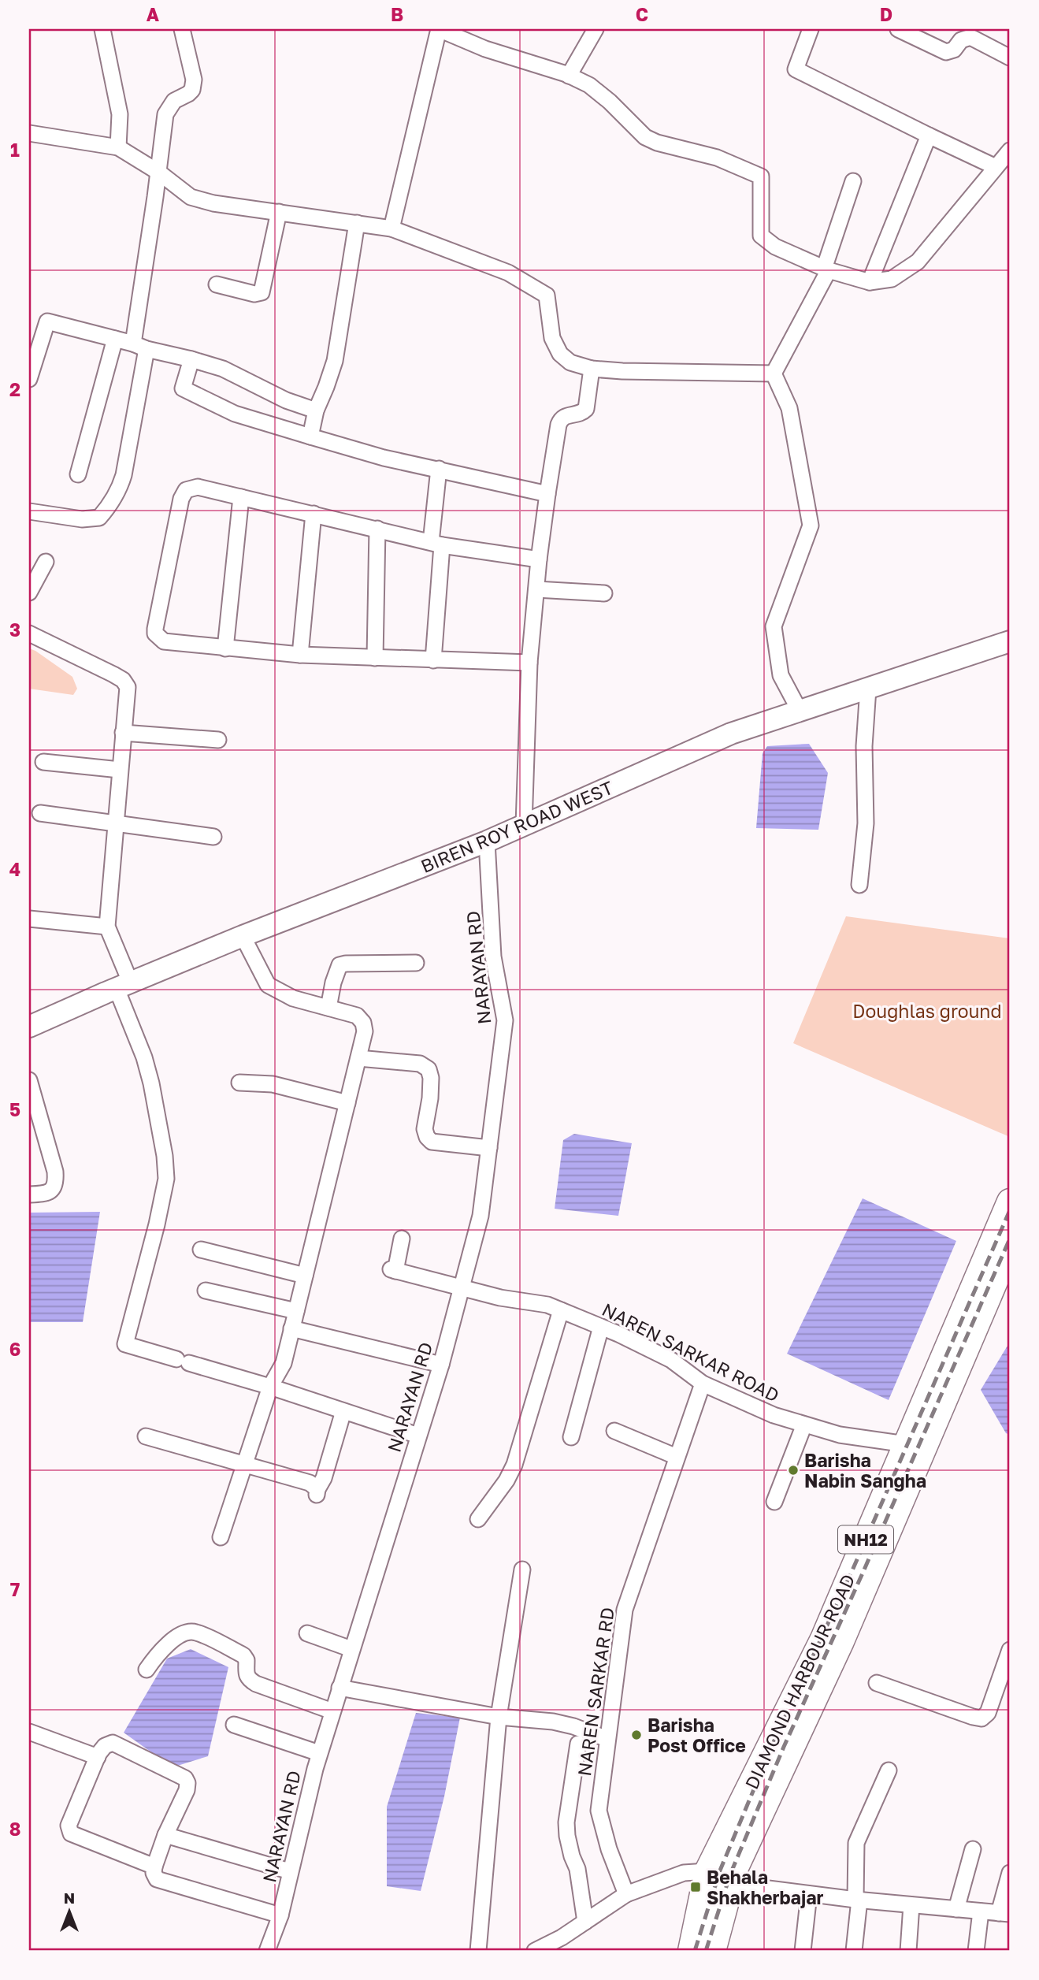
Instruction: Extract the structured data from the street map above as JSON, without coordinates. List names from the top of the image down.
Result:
{
  "streets": {
    "highway": ["NH12", "DIAMOND HARBOUR ROAD"],
    "main road": ["BIREN ROY ROAD WEST"],
    "street": ["NARAYAN RD", "NAREN SARKAR ROAD", "NAREN SARKAR RD"]
  },
  "crossings": [
    ["BIREN ROY ROAD WEST", "NARAYAN RD"],
    ["NARAYAN RD", "NAREN SARKAR ROAD"],
    ["NAREN SARKAR ROAD", "DIAMOND HARBOUR ROAD"],
    ["NAREN SARKAR ROAD", "NAREN SARKAR RD"]
  ],
  "parks": ["Doughlas ground"],
  "places": {
    "other": ["Barisha Nabin Sangha", "Barisha Post Office"],
    "transit": ["Behala Shakherbajar"]
  },
  "north": "top",
  "grid": {
    "columns": [
      "A",
      "B",
      "C",
      "D"
    ],
    "rows": [
      "1",
      "2",
      "3",
      "4",
      "5",
      "6",
      "7",
      "8"
    ]
  }
}
